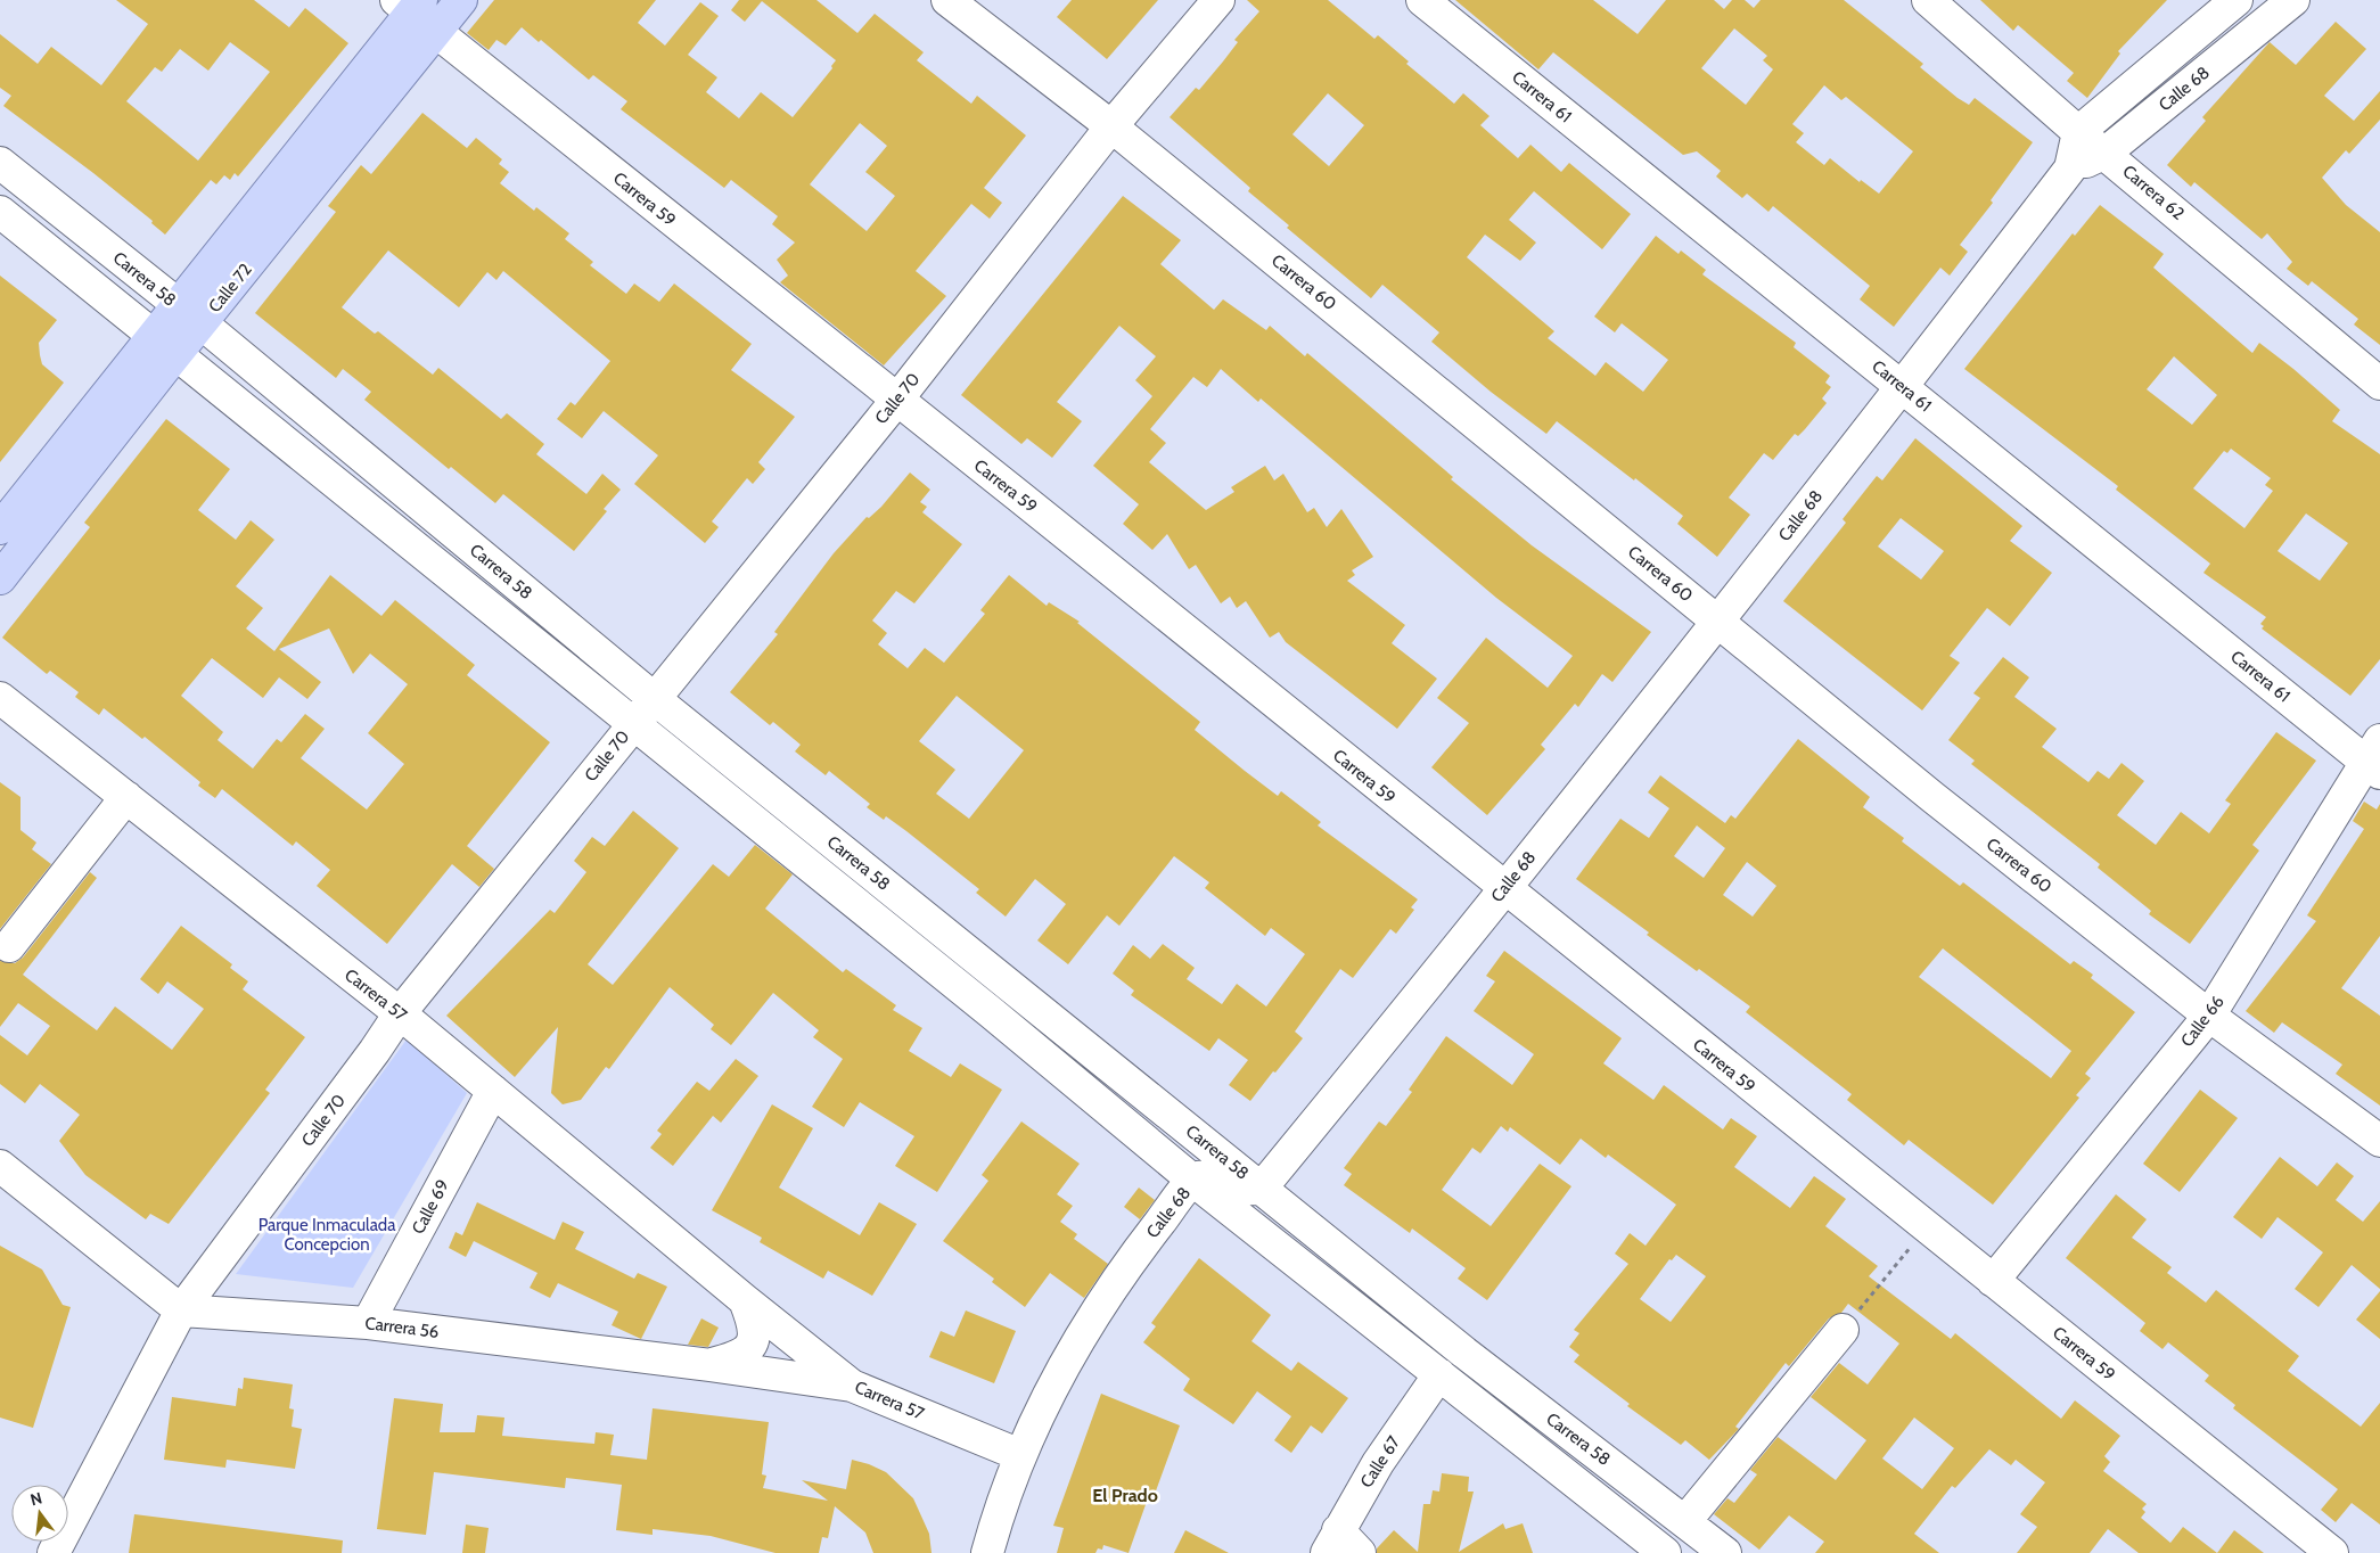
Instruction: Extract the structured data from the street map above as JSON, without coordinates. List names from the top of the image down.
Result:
{
  "streets": {
    "main road": ["Calle 72"],
    "street": [
      "Calle 68",
      "Carrera 61",
      "Carrera 62",
      "Carrera 59",
      "Carrera 58",
      "Carrera 60",
      "Calle 70",
      "Carrera 57",
      "Calle 66",
      "Calle 69",
      "Carrera 56",
      "Calle 67"
    ]
  },
  "crossings": [
    ["Calle 68", "Carrera 61"],
    ["Calle 68", "Carrera 62"],
    ["Calle 68", "Carrera 59"],
    ["Calle 68", "Carrera 58"],
    ["Calle 68", "Carrera 60"],
    ["Calle 68", "Carrera 57"],
    ["Carrera 61", "Calle 66"],
    ["Carrera 59", "Calle 72"],
    ["Carrera 59", "Calle 70"],
    ["Carrera 59", "Calle 66"],
    ["Carrera 58", "Calle 72"],
    ["Carrera 58", "Calle 70"],
    ["Carrera 58", "Calle 67"],
    ["Carrera 60", "Calle 70"],
    ["Carrera 60", "Calle 66"],
    ["Calle 70", "Carrera 57"],
    ["Calle 70", "Carrera 56"],
    ["Carrera 57", "Calle 69"],
    ["Carrera 57", "Carrera 56"],
    ["Calle 69", "Carrera 56"]
  ],
  "districts": ["El Prado"],
  "parks": ["Parque Inmaculada Concepcion"],
  "north": "top"
}
